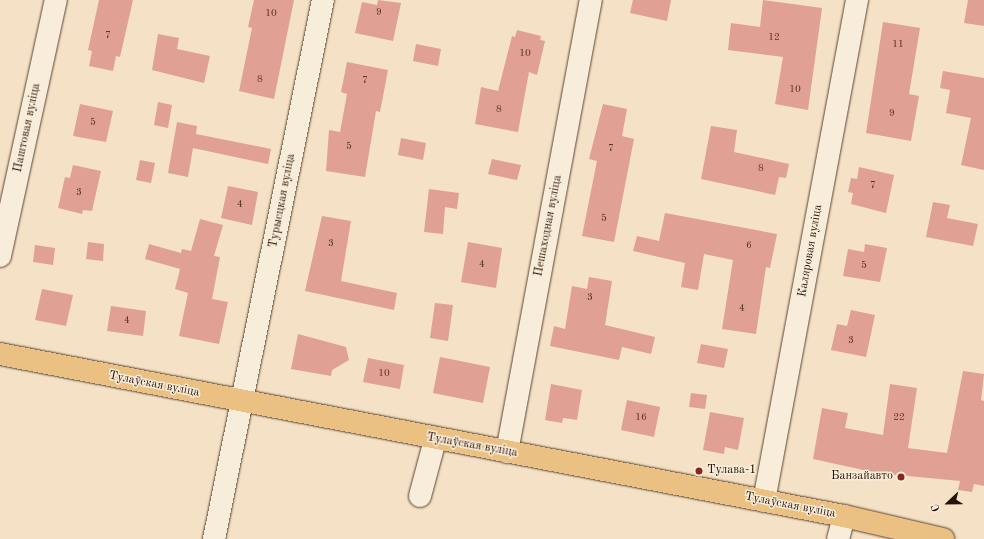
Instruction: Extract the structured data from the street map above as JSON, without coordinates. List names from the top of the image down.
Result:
{
  "streets": {
    "main road": ["Тулаўская вуліца"],
    "street": [
      "Паштовая вуліца",
      "Турысцкая вуліца",
      "Пешаходная вуліца",
      "Каляровая вуліца"
    ]
  },
  "crossings": [
    ["Турысцкая вуліца", "Тулаўская вуліца"],
    ["Пешаходная вуліца", "Тулаўская вуліца"],
    ["Каляровая вуліца", "Тулаўская вуліца"]
  ],
  "places": ["Тулава-1", "Банзайавто"],
  "house_numbers": [
    "9",
    "10",
    "7",
    "12",
    "11",
    "10",
    "8",
    "7",
    "10",
    "8",
    "9",
    "5",
    "5",
    "7",
    "8",
    "7",
    "3",
    "4",
    "5",
    "3",
    "6",
    "4",
    "5",
    "3",
    "4",
    "4",
    "3",
    "10",
    "16",
    "22"
  ],
  "north": "left"
}
